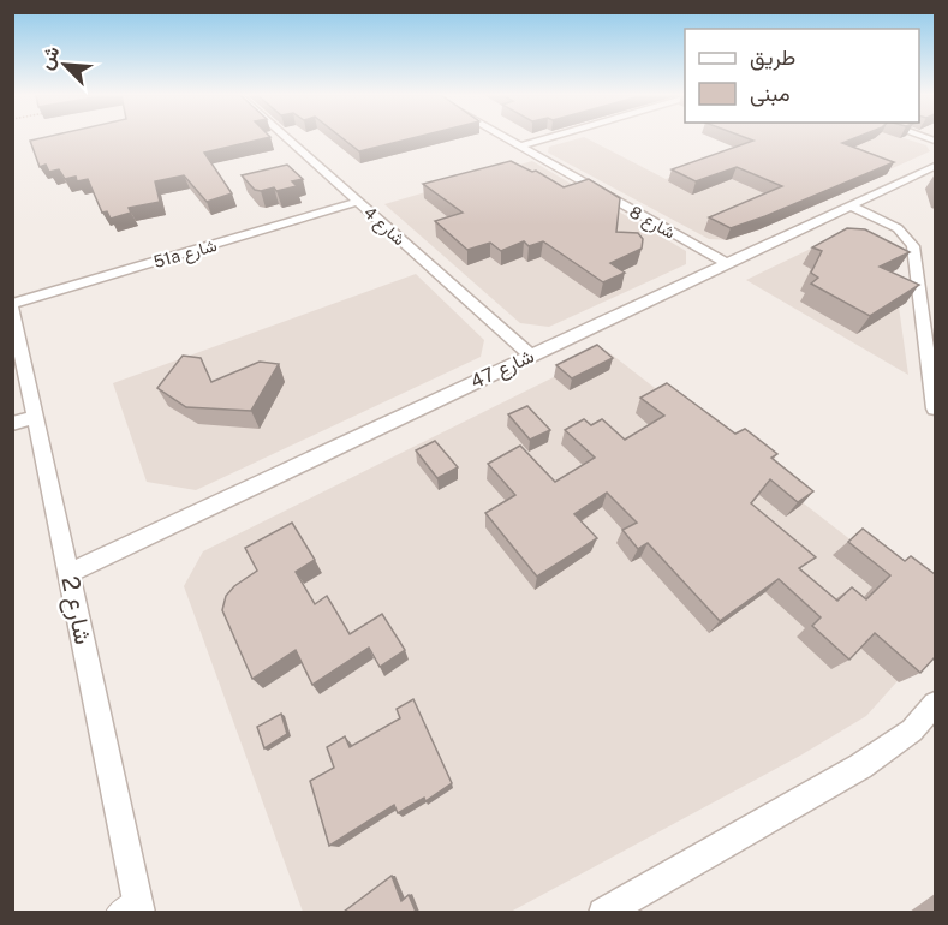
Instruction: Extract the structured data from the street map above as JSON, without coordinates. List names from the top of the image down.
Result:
{
  "streets": {
    "street": [
      "شارع 8",
      "شارع 4",
      "51a شارع",
      "شارع 47",
      "شارع 2"
    ]
  },
  "crossings": [
    ["شارع 8", "شارع 47"],
    ["شارع 4", "51a شارع"],
    ["شارع 4", "شارع 47"],
    ["51a شارع", "شارع 2"],
    ["شارع 47", "شارع 2"]
  ],
  "legend": ["طريق", "مبنى"],
  "north": "top left"
}
